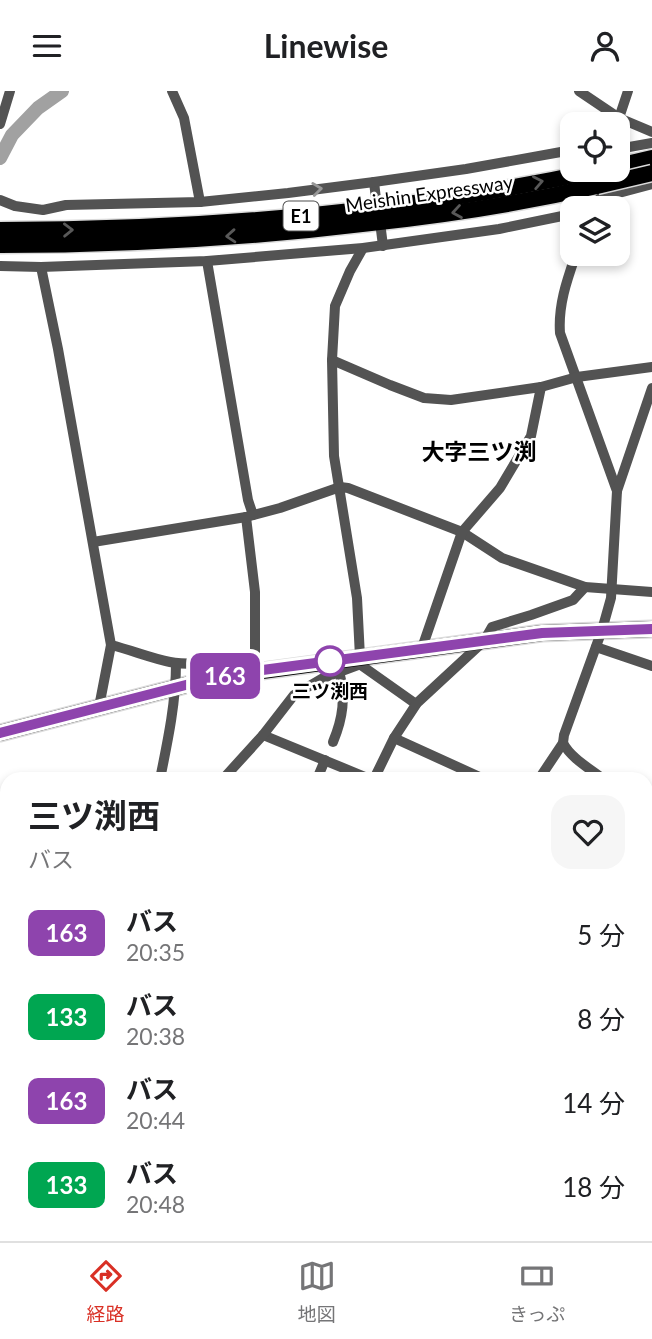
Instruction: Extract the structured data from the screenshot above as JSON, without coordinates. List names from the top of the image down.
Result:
{
  "streets": {
    "highway": ["Meishin Expressway", "E1"]
  },
  "districts": ["大字三ツ渕"],
  "places": ["三ツ渕西"],
  "lines": ["bus line 163"],
  "page": {
    "header": "Linewise",
    "on_map": "163",
    "heading": ["三ツ渕西", "バス"],
    "list": [
      {
        "mark": "163",
        "name": "バス",
        "note": "20:35",
        "value": "5 分"
      },
      {
        "mark": "133",
        "name": "バス",
        "note": "20:38",
        "value": "8 分"
      },
      {
        "mark": "163",
        "name": "バス",
        "note": "20:44",
        "value": "14 分"
      },
      {
        "mark": "133",
        "name": "バス",
        "note": "20:48",
        "value": "18 分"
      }
    ],
    "tabs": ["経路", "地図", "きっぷ"]
  }
}
